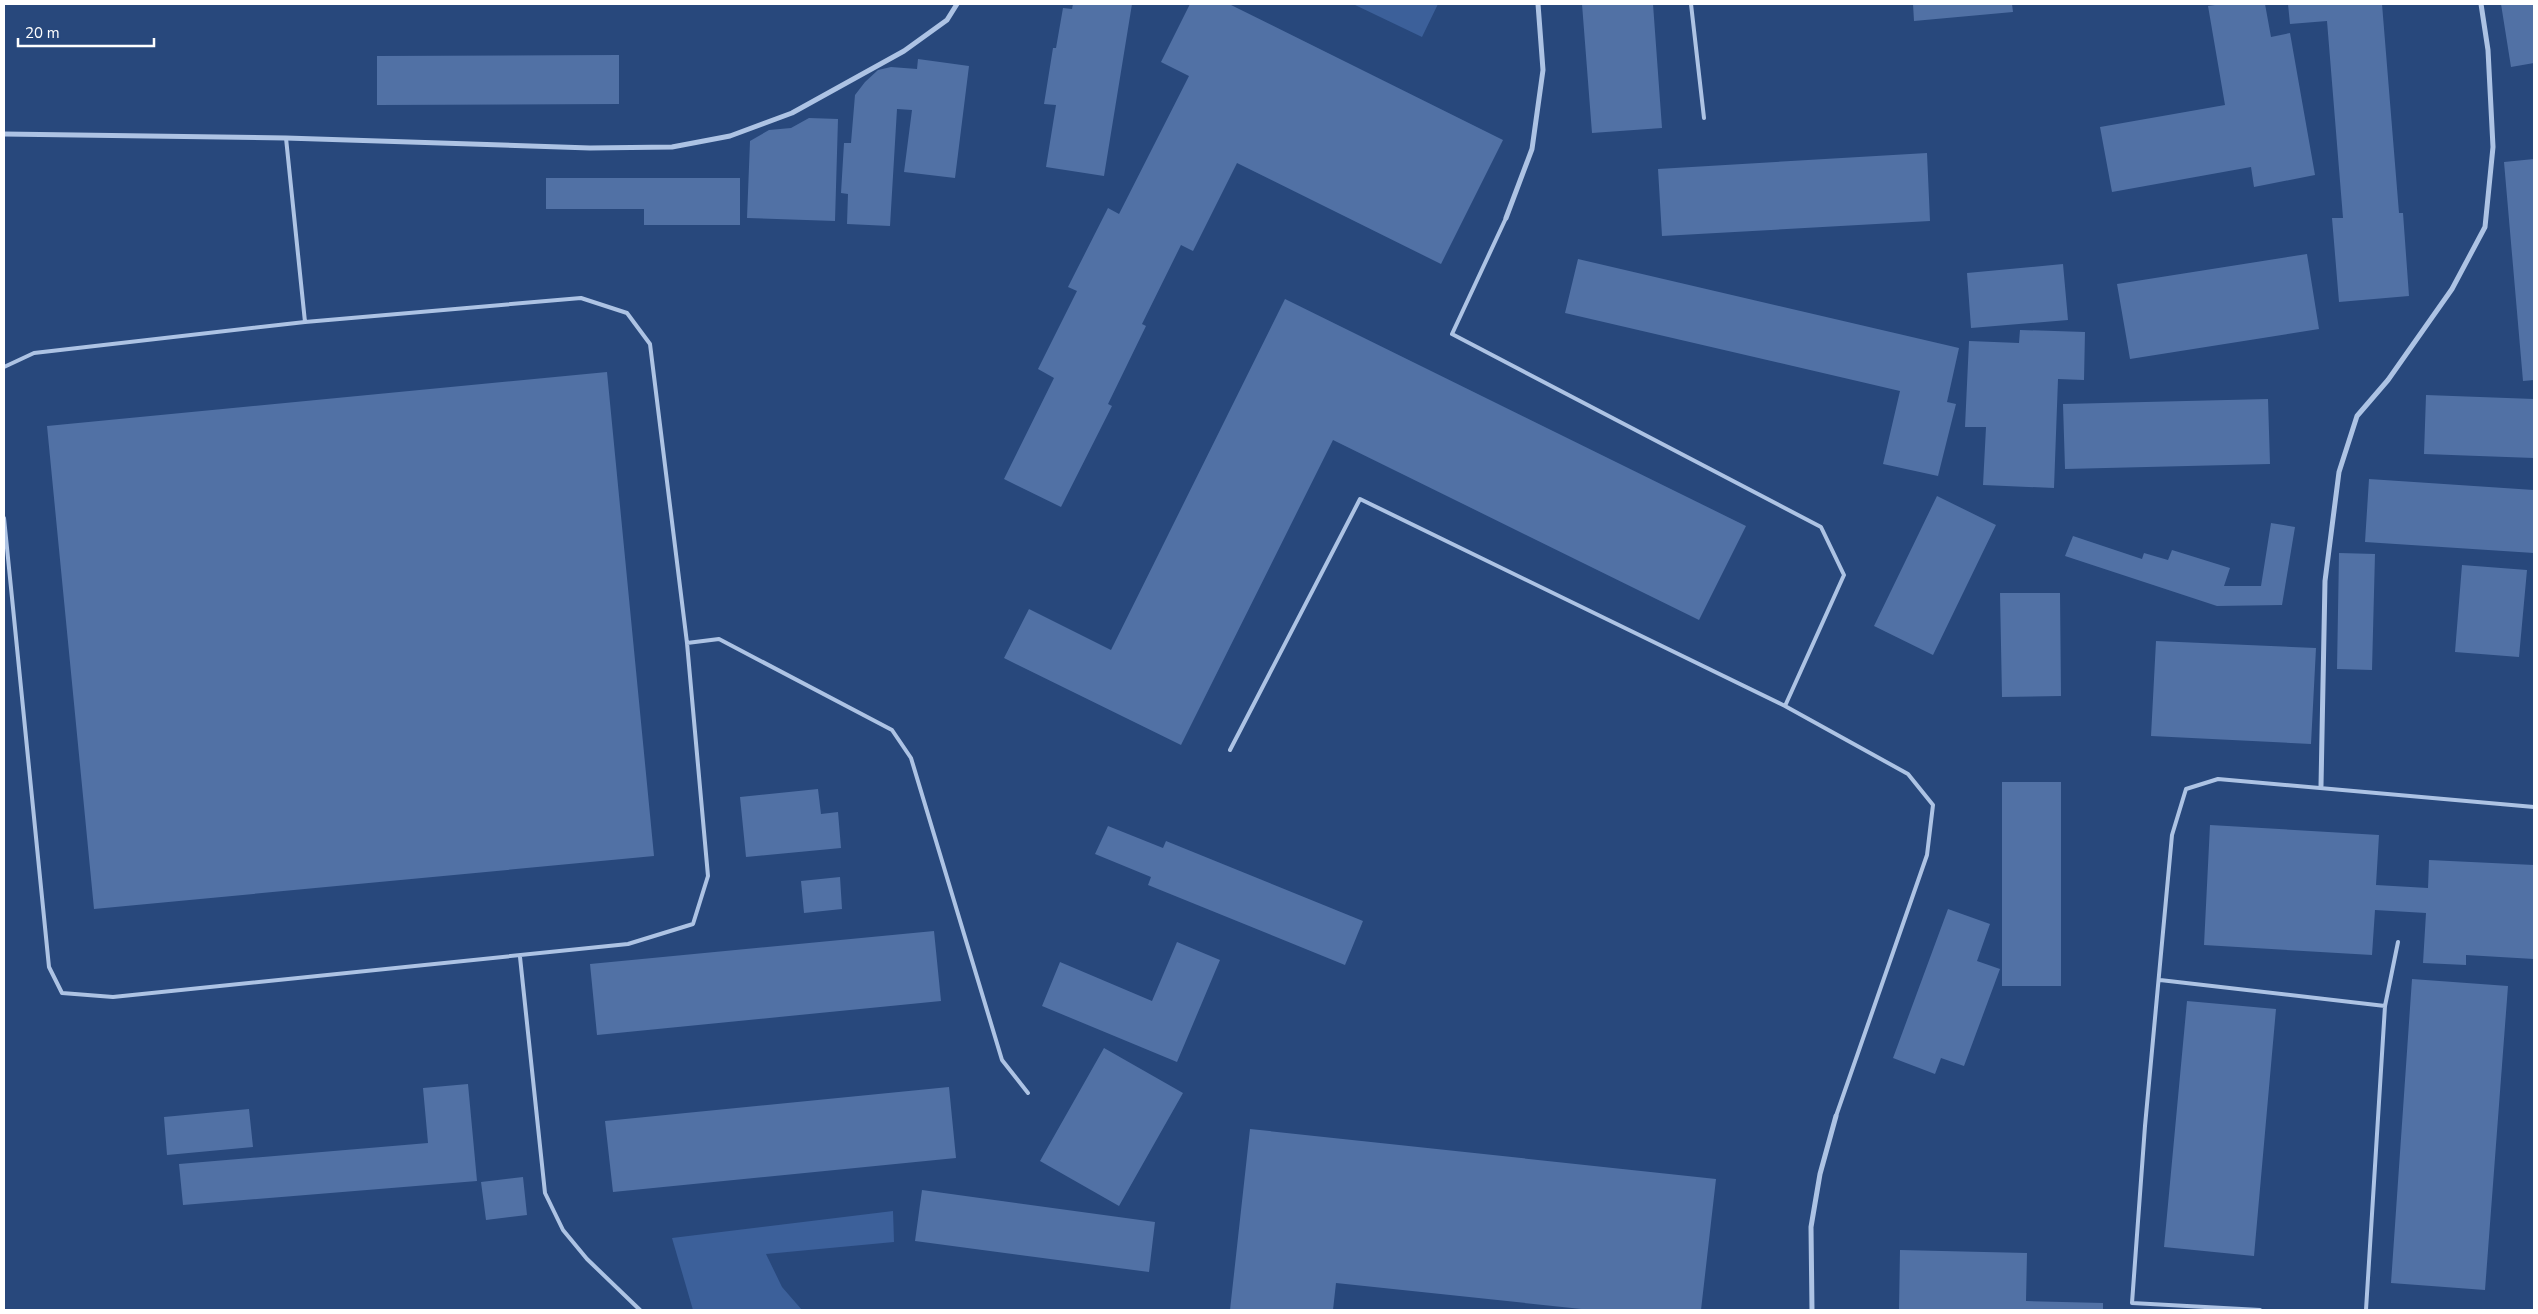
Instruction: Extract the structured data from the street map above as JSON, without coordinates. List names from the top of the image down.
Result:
{
  "scale_bar": "20 m"
}
